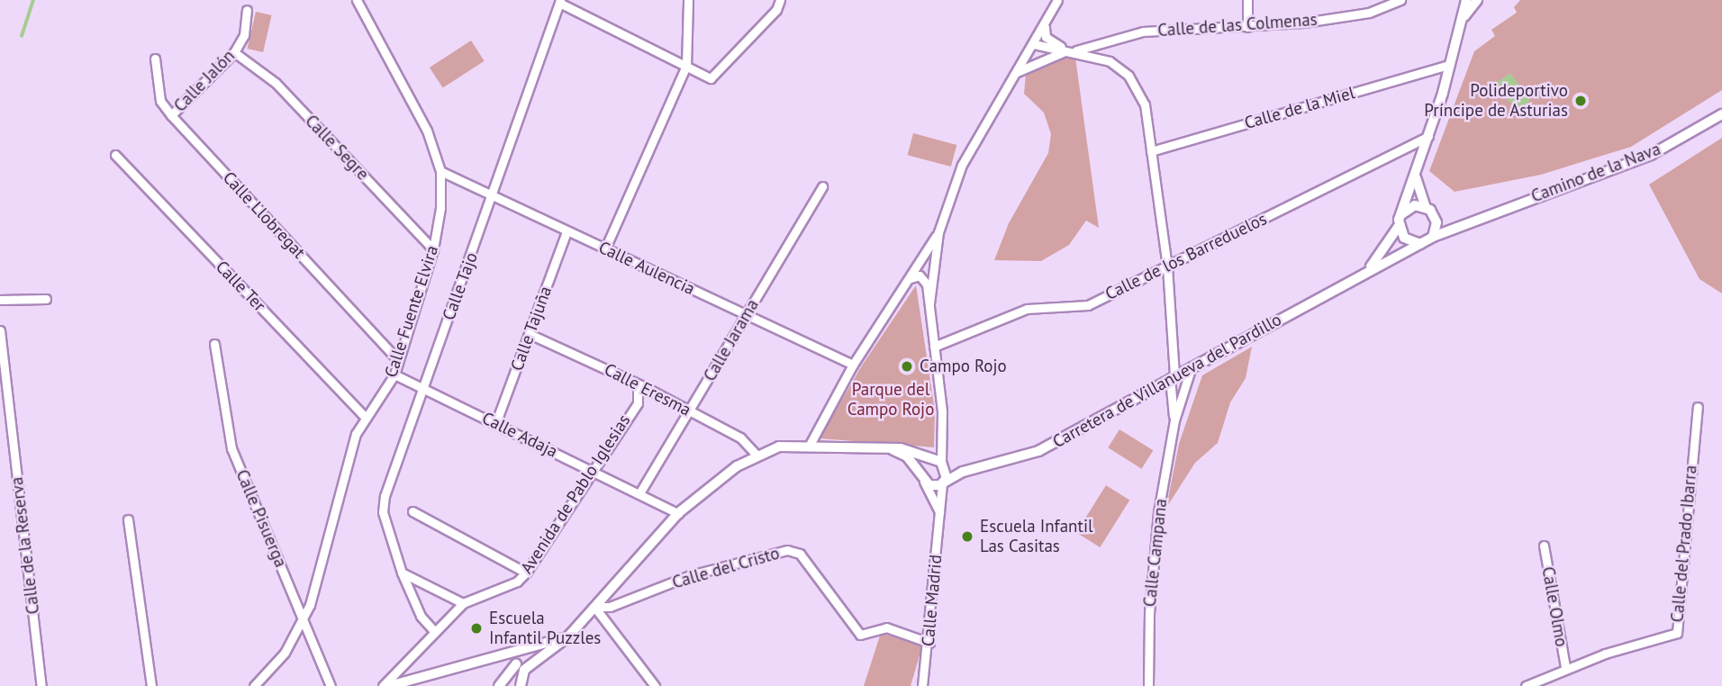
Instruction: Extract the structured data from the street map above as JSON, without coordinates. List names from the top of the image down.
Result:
{
  "streets": {
    "street": [
      "Calle de las Colmenas",
      "Calle Jalón",
      "Calle de la Miel",
      "Calle Segre",
      "Camino de la Nava",
      "Calle Llobregat",
      "Calle de los Barreduelos",
      "Calle Aulencia",
      "Calle Ter",
      "Calle Tajo",
      "Calle Fuente Elvira",
      "Calle Tajuña",
      "Calle Jarama",
      "Carretera de Villanueva del Pardillo",
      "Calle Eresma",
      "Calle Adaja",
      "Avenida de Pablo Iglesias",
      "Calle Pisuerga",
      "Calle del Prado Ibarra",
      "Calle de la Reserva",
      "Calle Campana",
      "Calle del Cristo",
      "Calle Madrid",
      "Calle Olmo"
    ]
  },
  "crossings": [
    ["Calle Jalón", "Calle Segre"],
    ["Calle Jalón", "Calle Llobregat"],
    ["Calle Segre", "Calle Fuente Elvira"],
    ["Camino de la Nava", "Carretera de Villanueva del Pardillo"],
    ["Calle Llobregat", "Calle Fuente Elvira"],
    ["Calle Aulencia", "Calle Tajo"],
    ["Calle Aulencia", "Calle Fuente Elvira"],
    ["Calle Aulencia", "Calle Tajuña"],
    ["Calle Aulencia", "Calle Jarama"],
    ["Calle Ter", "Calle Fuente Elvira"],
    ["Calle Tajo", "Calle Adaja"],
    ["Calle Tajo", "Avenida de Pablo Iglesias"],
    ["Calle Fuente Elvira", "Calle Adaja"],
    ["Calle Fuente Elvira", "Calle Pisuerga"],
    ["Calle Tajuña", "Calle Eresma"],
    ["Calle Tajuña", "Calle Adaja"],
    ["Calle Jarama", "Calle Eresma"],
    ["Calle Jarama", "Calle Adaja"],
    ["Carretera de Villanueva del Pardillo", "Calle Madrid"],
    ["Calle Eresma", "Avenida de Pablo Iglesias"],
    ["Calle Adaja", "Avenida de Pablo Iglesias"],
    ["Calle del Prado Ibarra", "Calle Olmo"],
    ["Calle del Cristo", "Calle Madrid"]
  ],
  "parks": ["Parque del Campo Rojo"],
  "places": [
    "Polideportivo Príncipe de Asturias",
    "Campo Rojo",
    "Escuela Infantil Las Casitas",
    "Escuela Infantil Puzzles"
  ]
}
